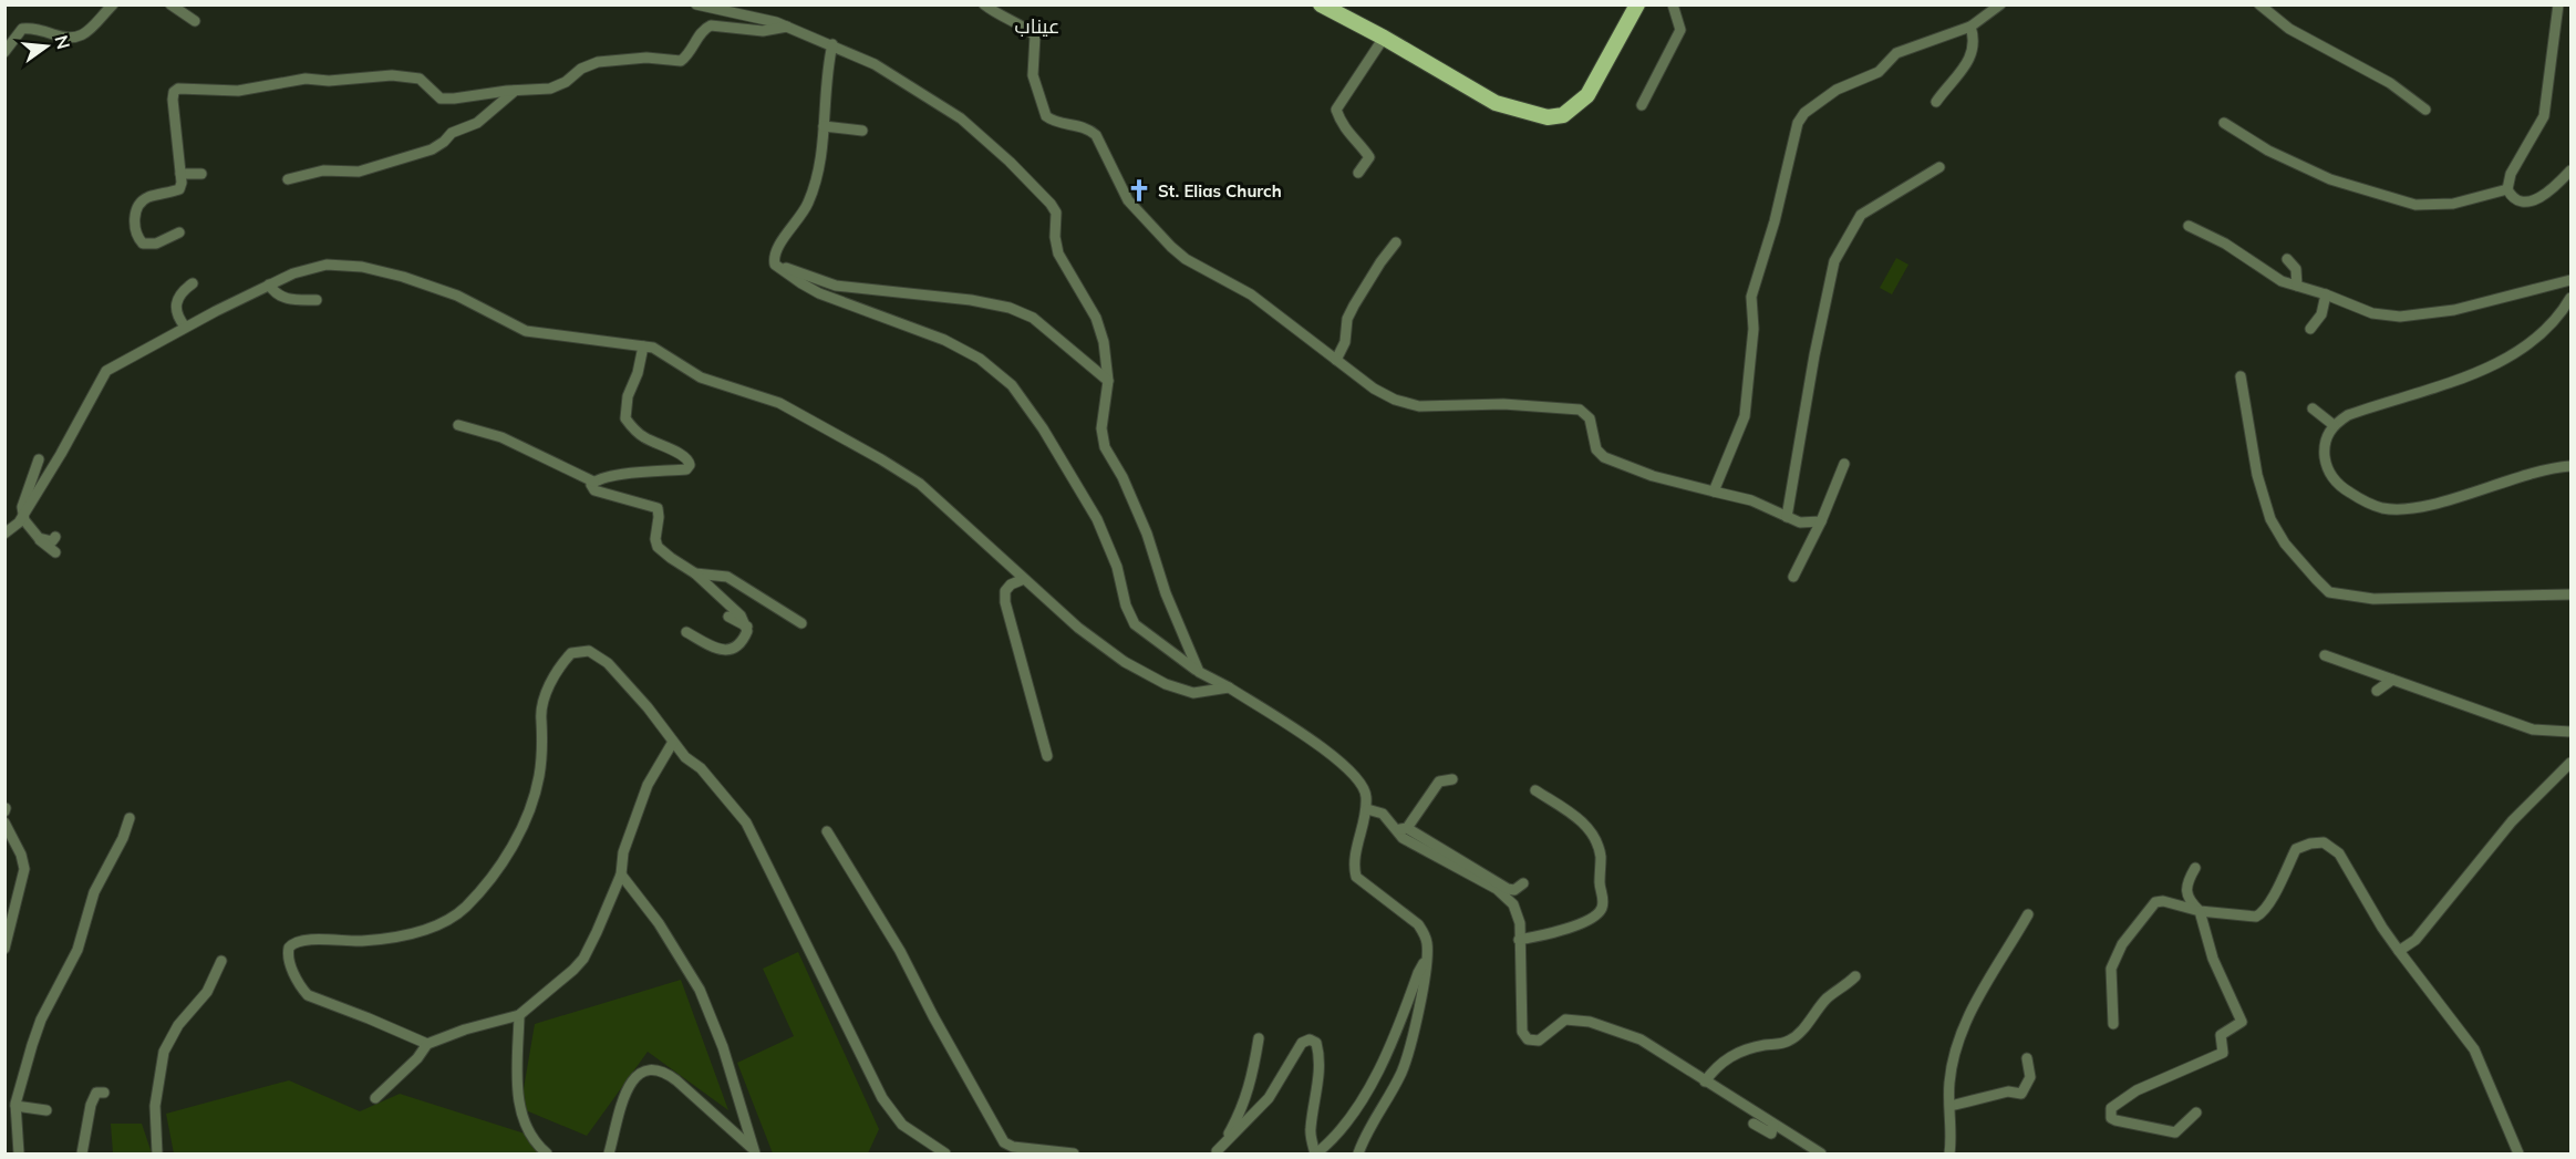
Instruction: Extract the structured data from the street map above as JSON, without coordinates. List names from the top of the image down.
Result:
{
  "districts": ["عيناب"],
  "places": {
    "church": ["St. Elias Church"]
  },
  "north": "right"
}
